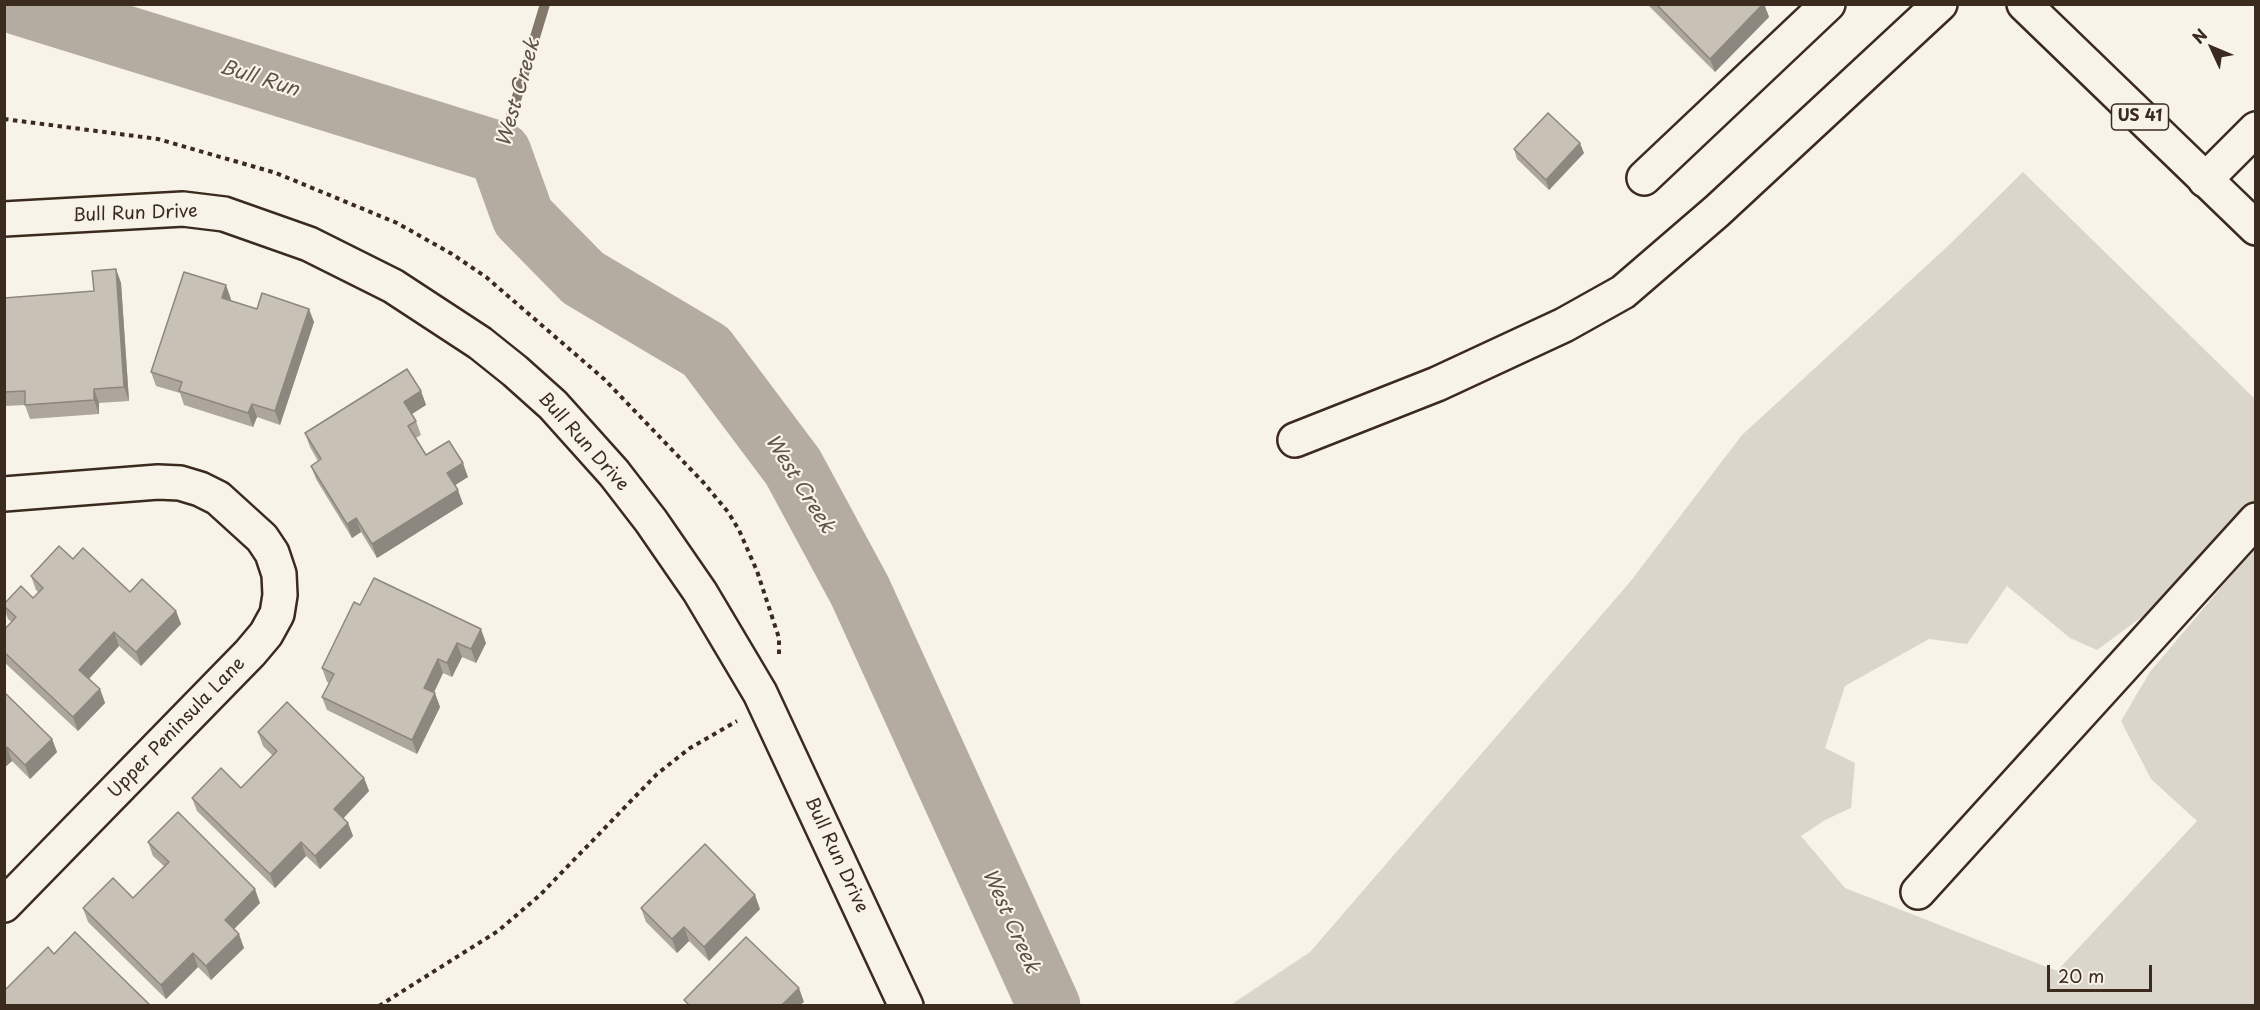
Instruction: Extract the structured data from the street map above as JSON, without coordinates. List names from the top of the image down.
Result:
{
  "streets": {
    "main road": ["US 41", "Bull Run Drive", "Upper Peninsula Lane"]
  },
  "water": ["Bull Run", "West Creek"],
  "scale_bar": "20 m",
  "north": "top left"
}
